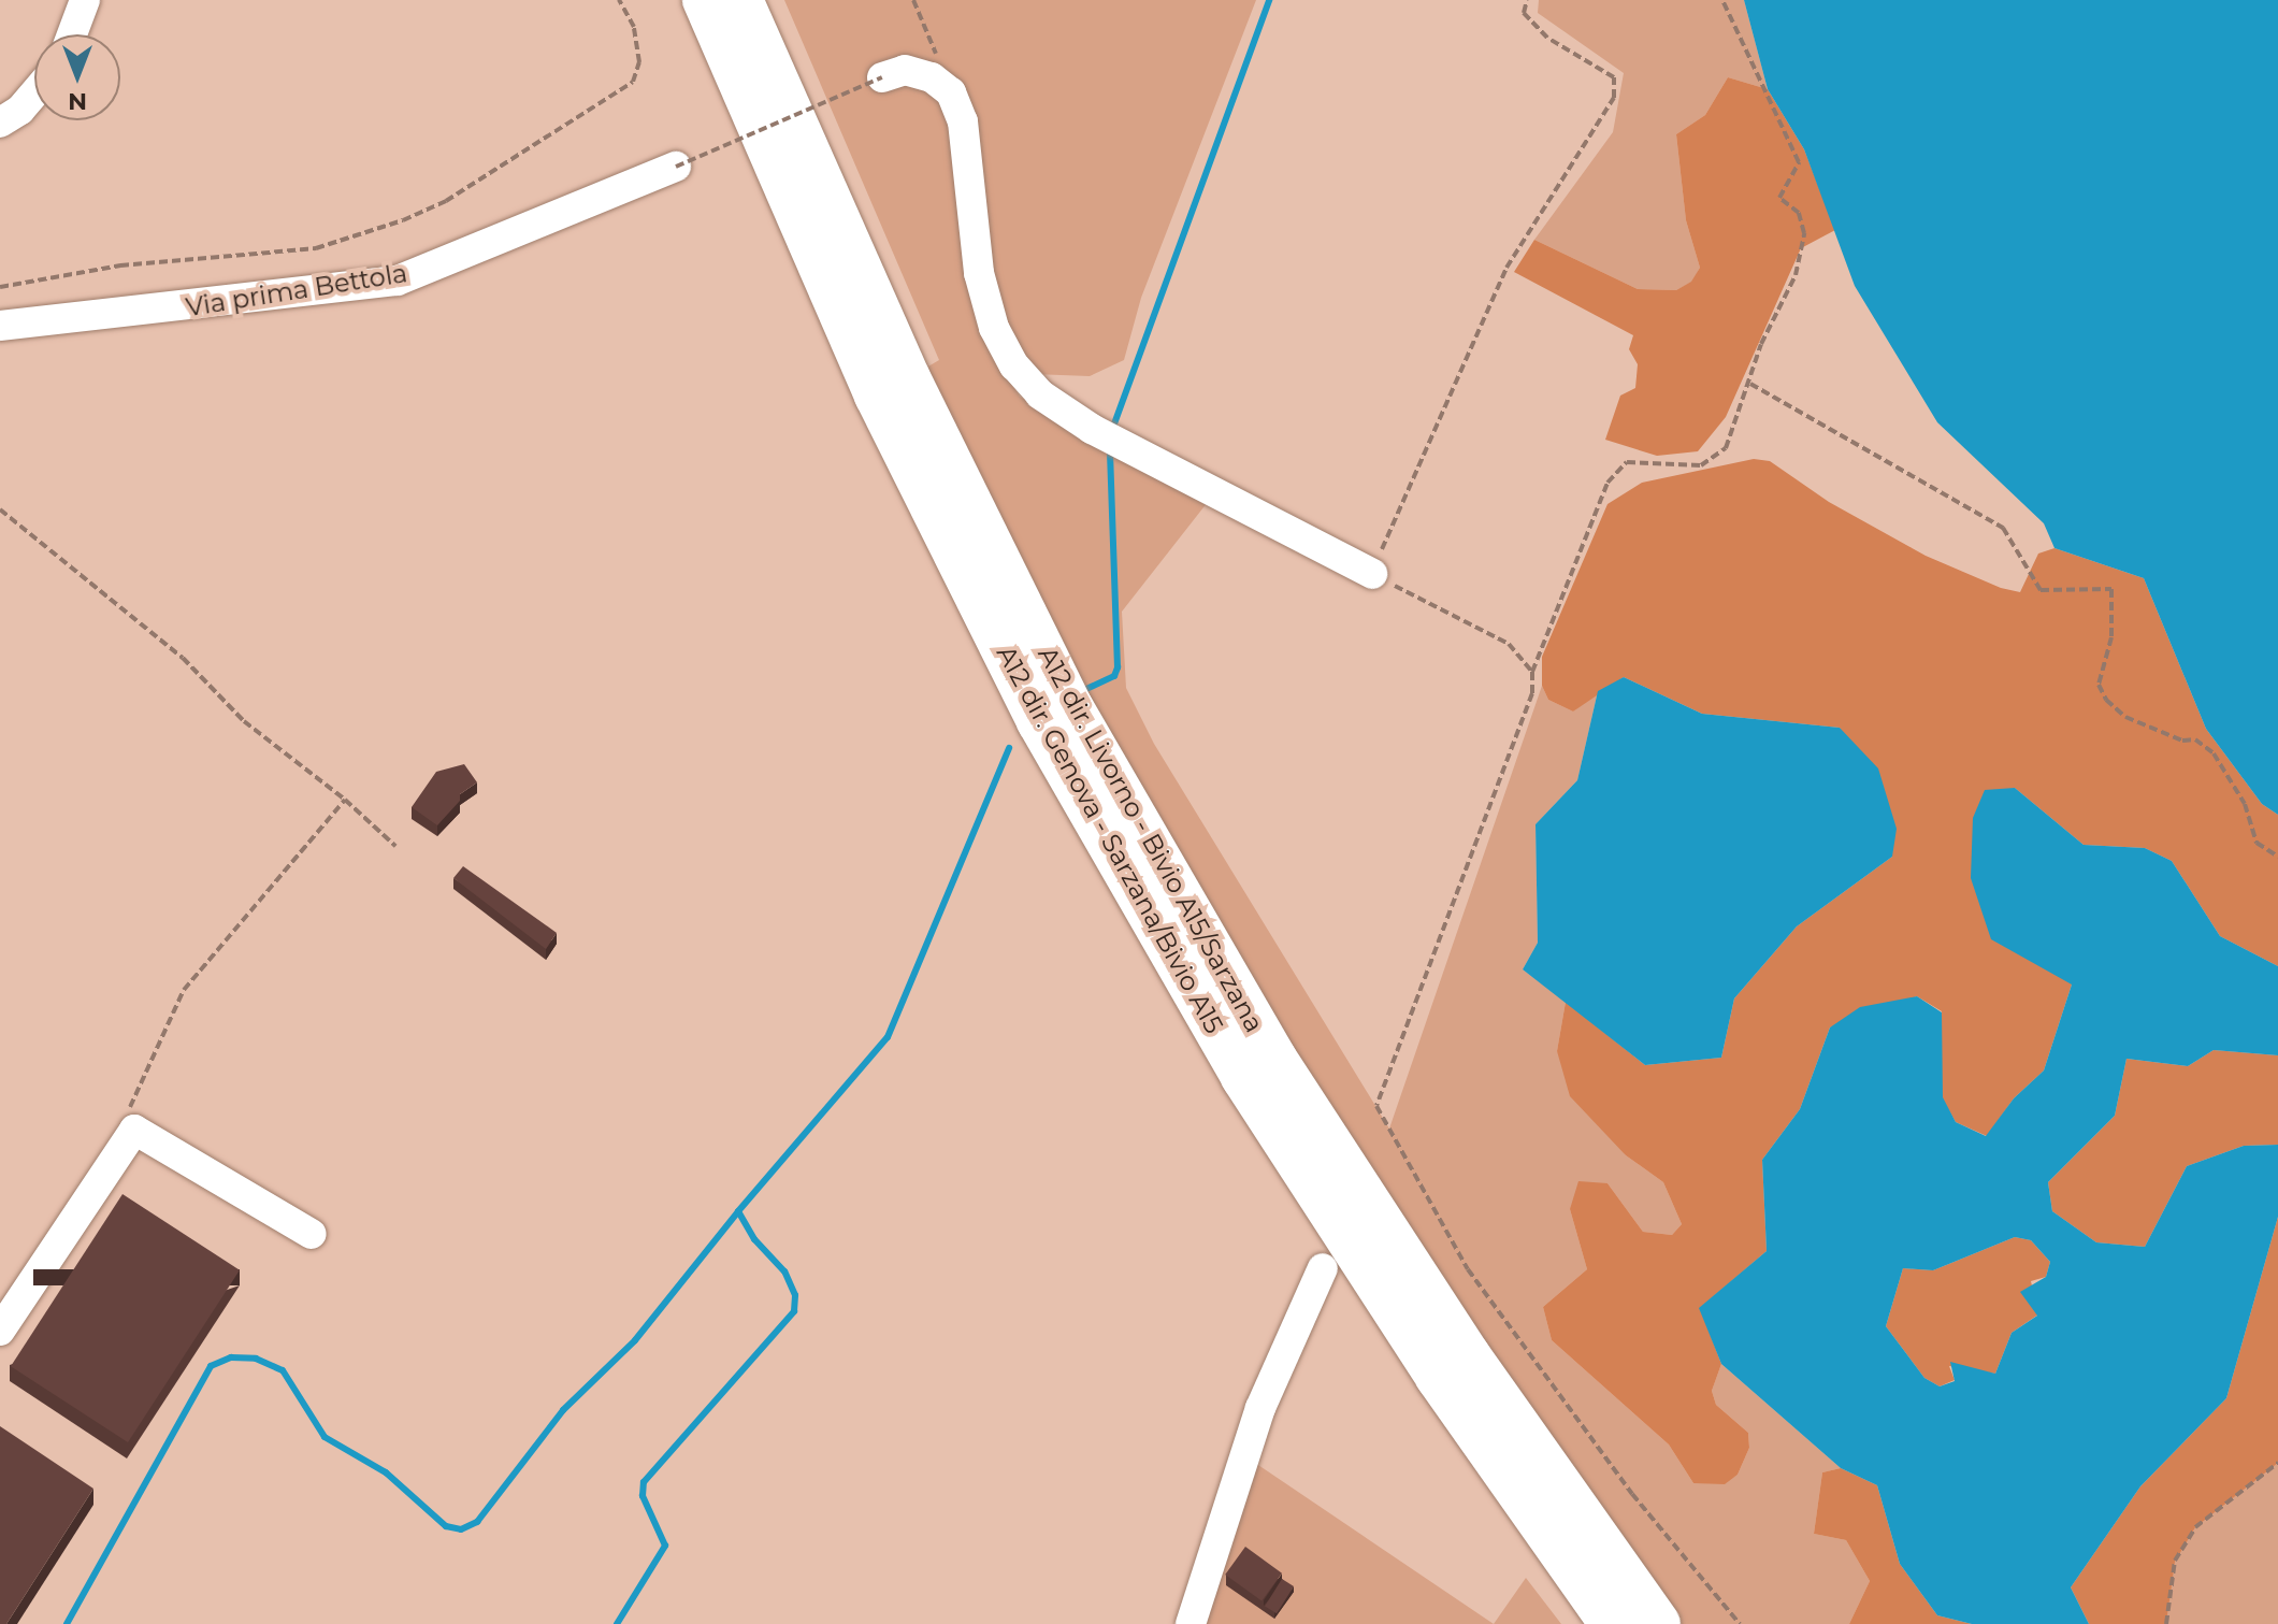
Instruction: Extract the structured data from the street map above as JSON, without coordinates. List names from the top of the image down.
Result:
{
  "streets": {
    "highway": ["A12 dir. Genova - Sarzana/Bivio A15", "A12 dir. Livorno - Bivio A15/Sarzana"],
    "street": ["Via prima Bettola"]
  },
  "north": "bottom"
}
